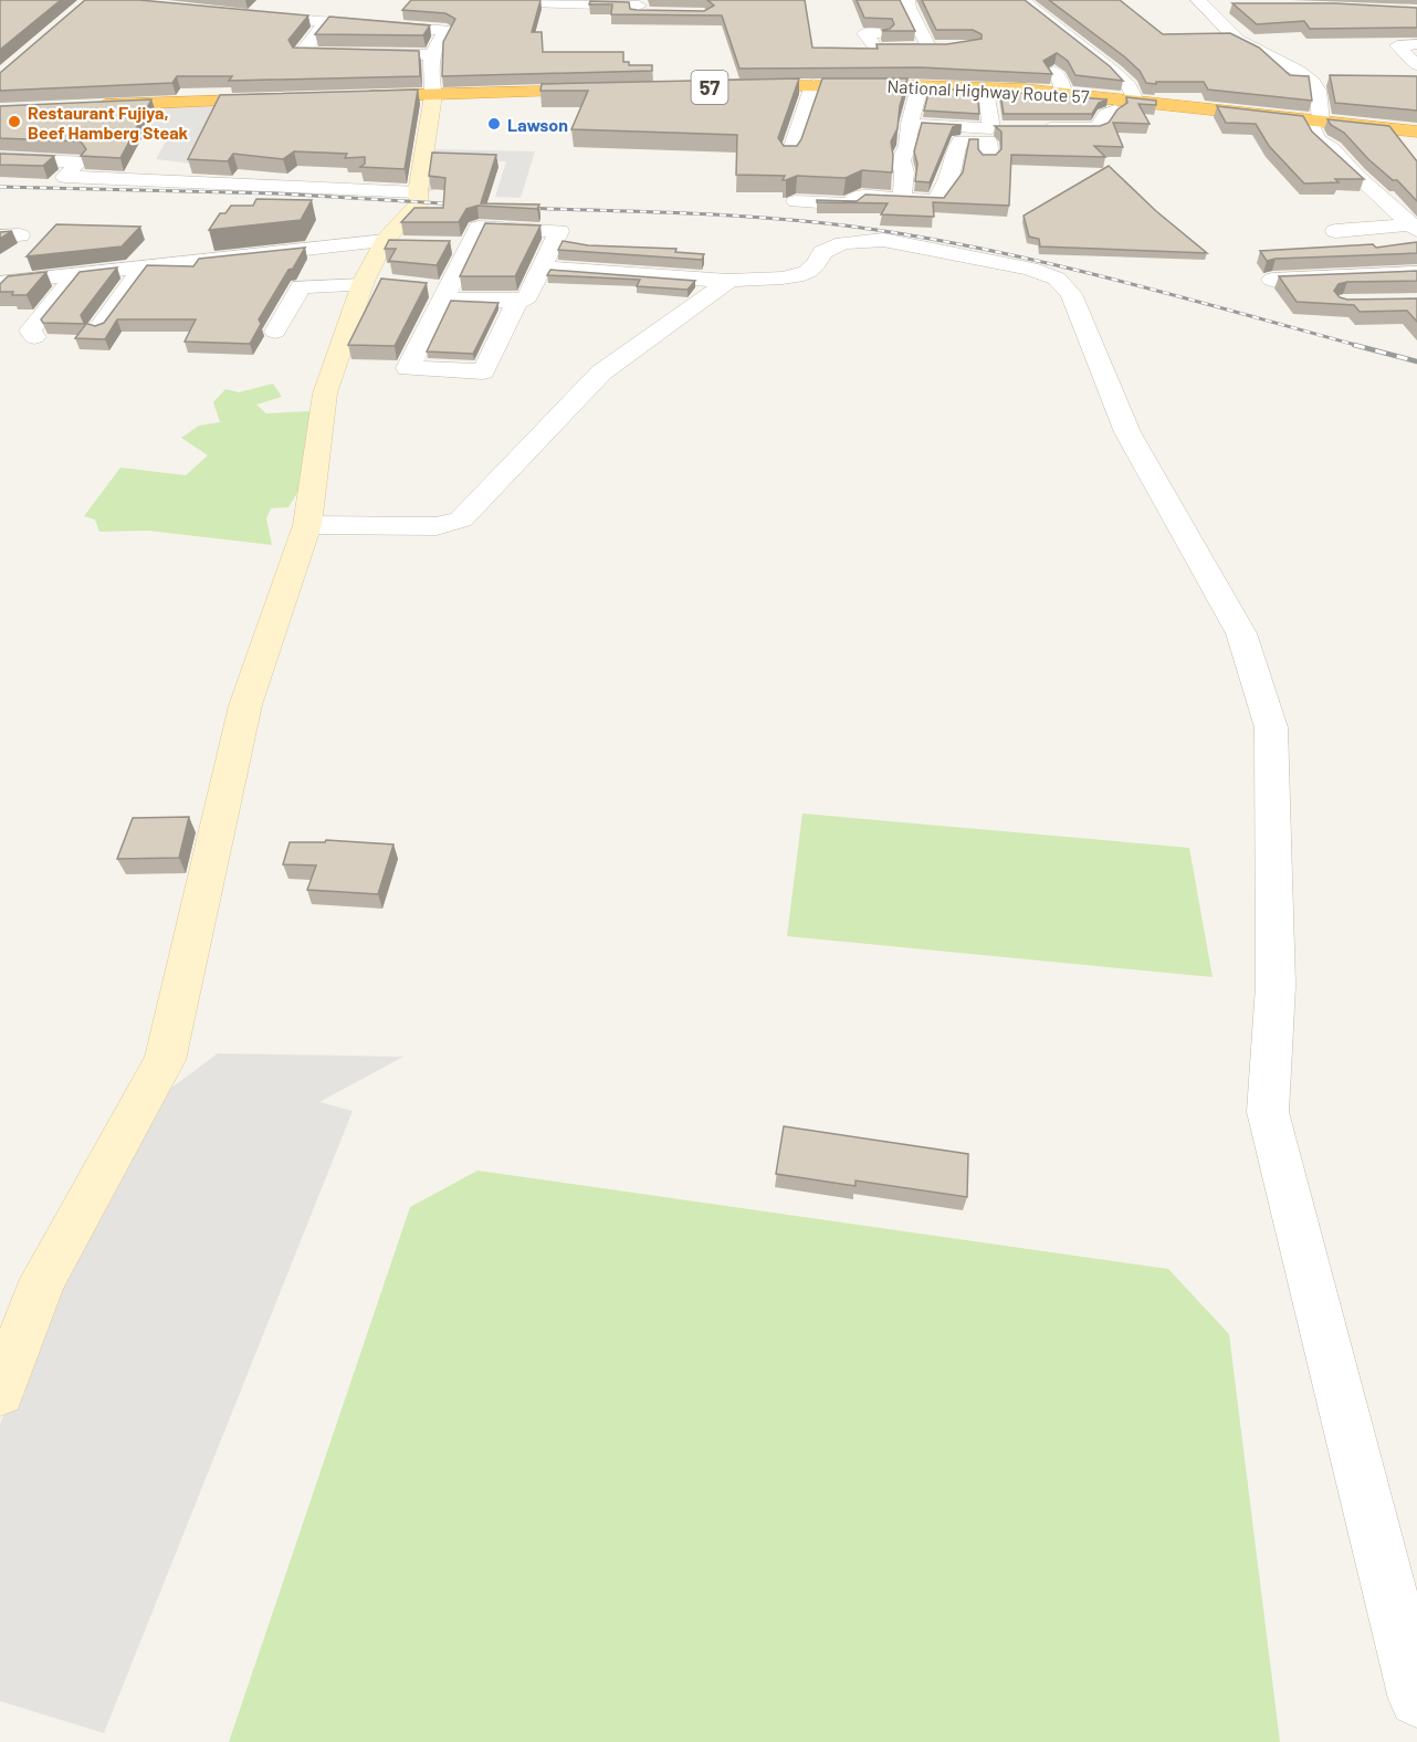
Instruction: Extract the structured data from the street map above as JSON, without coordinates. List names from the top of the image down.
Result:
{
  "streets": {
    "highway": ["57", "National Highway Route 57"]
  },
  "places": ["Restaurant Fujiya, Beef Hamberg Steak", "Lawson"]
}
